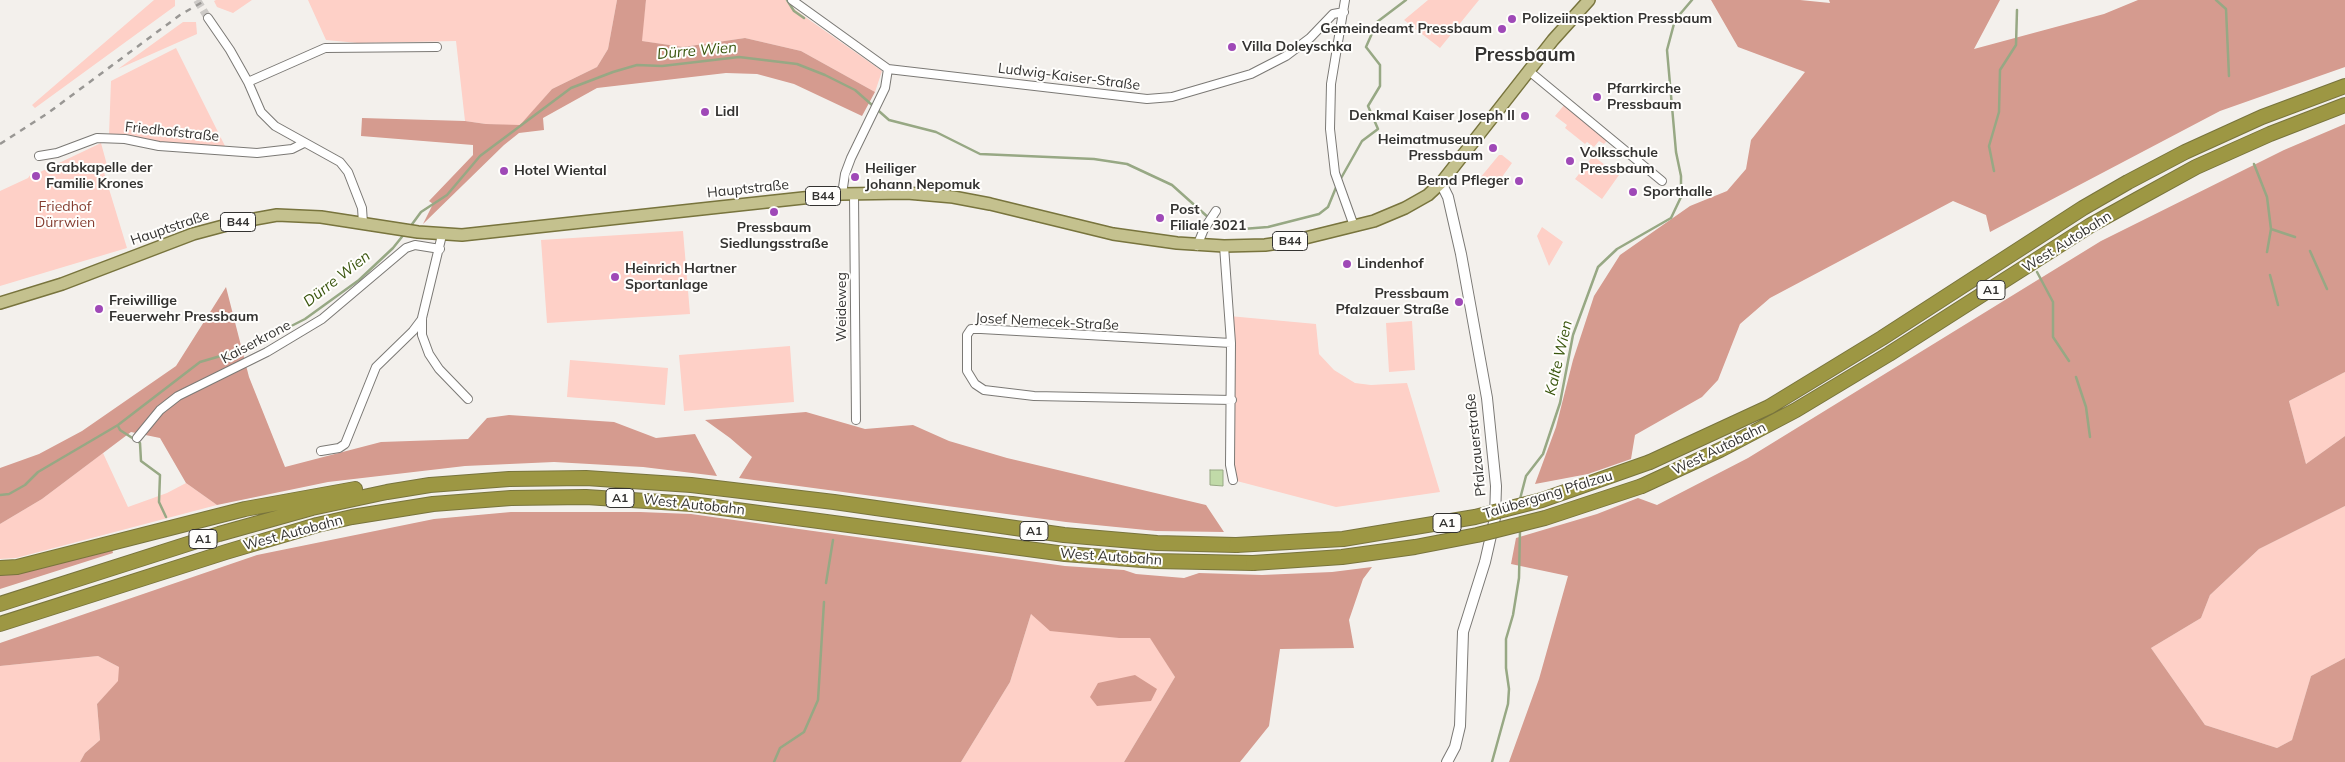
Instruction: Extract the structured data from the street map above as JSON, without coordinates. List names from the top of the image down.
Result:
{
  "streets": {
    "highway": ["West Autobahn", "A1", "Talübergang Pfalzau"],
    "main road": ["Hauptstraße", "B44"],
    "street": [
      "Ludwig-Kaiser-Straße",
      "Friedhofstraße",
      "Weideweg",
      "Josef Nemecek-Straße",
      "Kaiserkrone",
      "Pfalzauerstraße"
    ]
  },
  "crossings": [
    ["Hauptstraße", "Weideweg"],
    ["Hauptstraße", "Pfalzauerstraße"],
    ["West Autobahn", "Talübergang Pfalzau"]
  ],
  "districts": ["Pressbaum"],
  "water": ["Dürre Wien", "Kalte Wien"],
  "parks": ["Friedhof Dürrwien"],
  "places": [
    "Polizeiinspektion Pressbaum",
    "Gemeindeamt Pressbaum",
    "Villa Doleyschka",
    "Pfarrkirche Pressbaum",
    "Lidl",
    "Denkmal Kaiser Joseph II",
    "Heimatmuseum Pressbaum",
    "Volksschule Pressbaum",
    "Hotel Wiental",
    "Grabkapelle der Familie Krones",
    "Heiliger Johann Nepomuk",
    "Bernd Pfleger",
    "Sporthalle",
    "Pressbaum Siedlungsstraße",
    "Post Filiale 3021",
    "Lindenhof",
    "Heinrich Hartner Sportanlage",
    "Pressbaum Pfalzauer Straße",
    "Freiwillige Feuerwehr Pressbaum"
  ]
}
